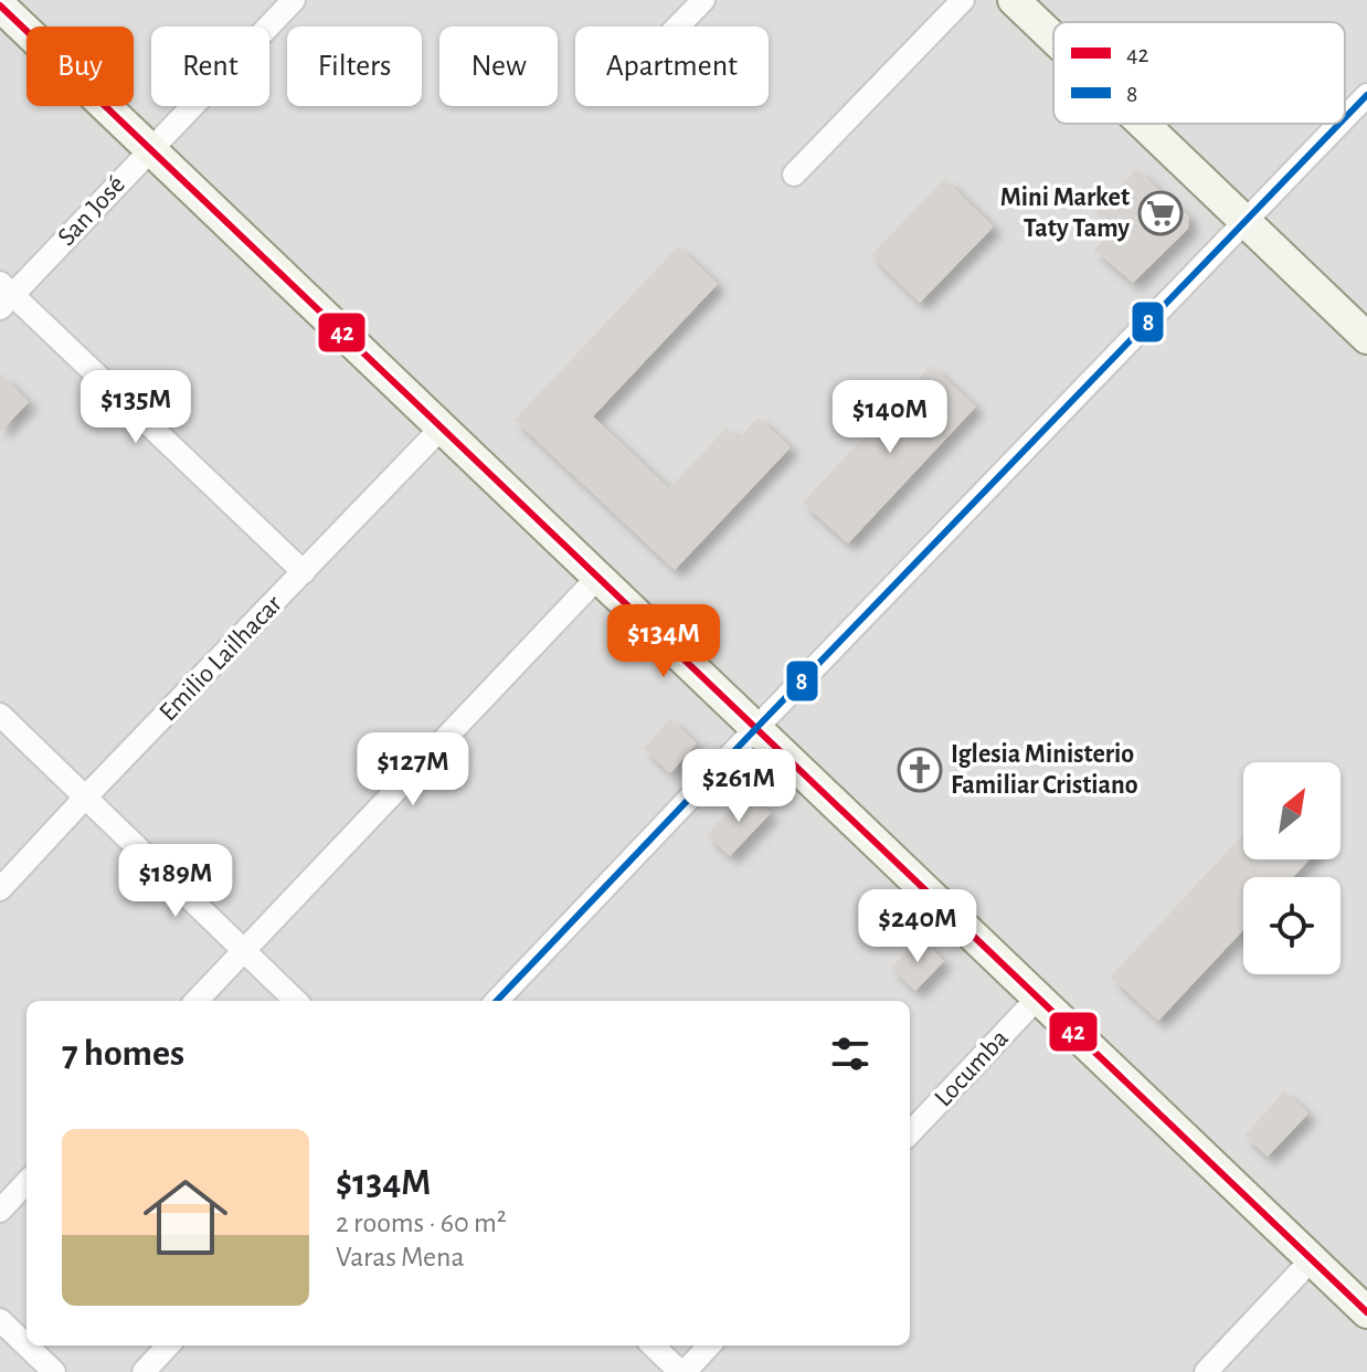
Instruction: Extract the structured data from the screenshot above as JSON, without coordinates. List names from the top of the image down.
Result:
{
  "streets": {
    "street": ["San José", "Emilio Lailhacar", "Locumba"]
  },
  "places": {
    "supermarket": ["Mini Market Taty Tamy"],
    "church": ["Iglesia Ministerio Familiar Cristiano"]
  },
  "lines": ["transit line 42", "transit line 8"],
  "legend": ["42", "8"],
  "north": "top right",
  "page": {
    "chip": [
      "Buy",
      "Rent",
      "Filters",
      "New",
      "Apartment"
    ],
    "price": [
      "$135M",
      "$140M",
      "$134M",
      "$127M",
      "$261M",
      "$189M",
      "$240M"
    ],
    "heading": "7 homes",
    "list": [
      {
        "name": "$134M",
        "note": "2 rooms · 60 m² · Varas Mena"
      }
    ]
  }
}
